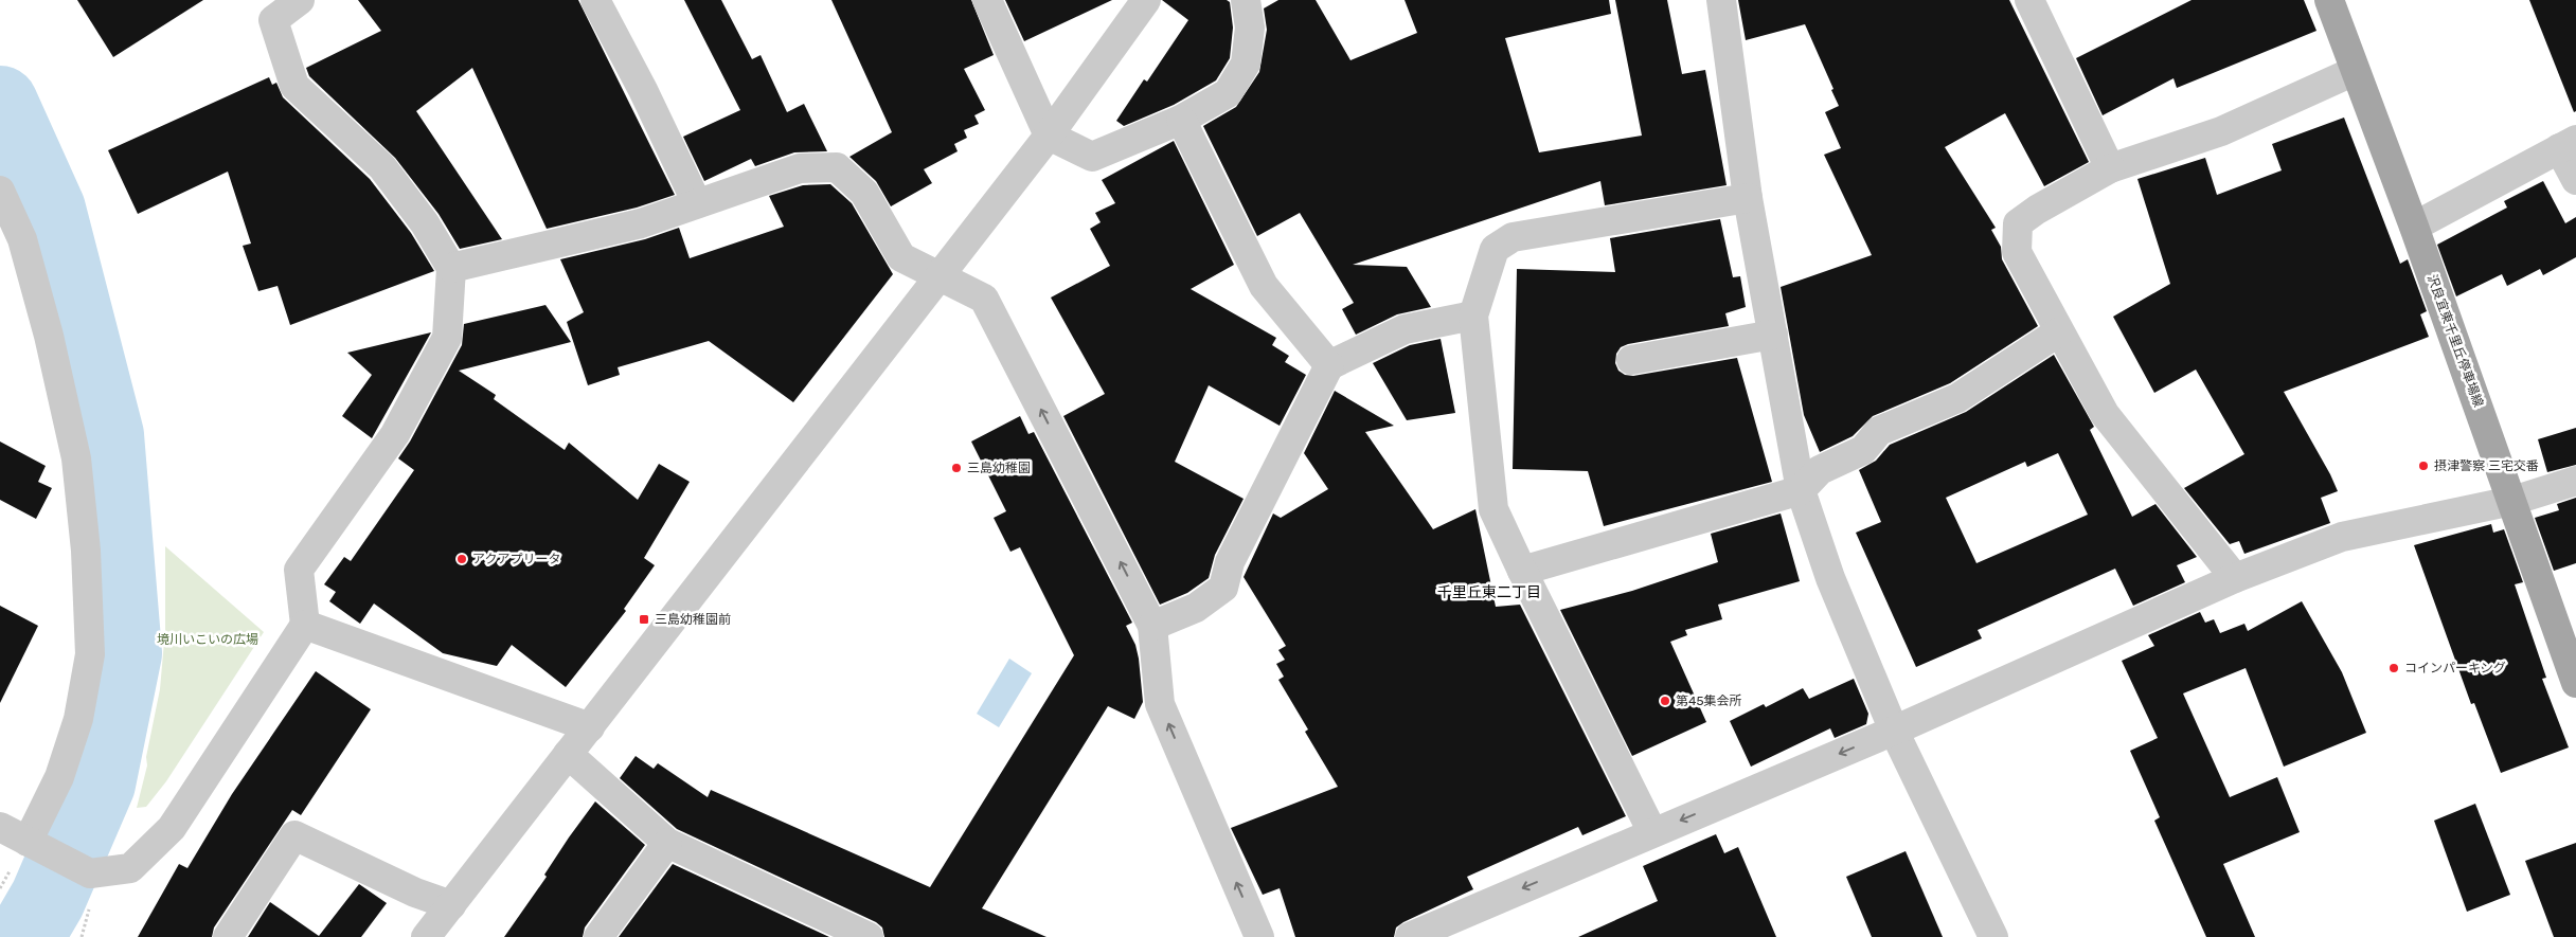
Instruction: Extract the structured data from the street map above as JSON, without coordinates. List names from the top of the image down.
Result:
{
  "streets": {
    "main road": ["沢良宜東千里丘停車場線"]
  },
  "districts": ["千里丘東二丁目"],
  "parks": ["境川いこいの広場"],
  "places": {
    "other": [
      "摂津警察 三宅交番",
      "三島幼稚園",
      "アクアプリータ",
      "コインパーキング",
      "第45集会所"
    ],
    "transit": ["三島幼稚園前"]
  }
}
